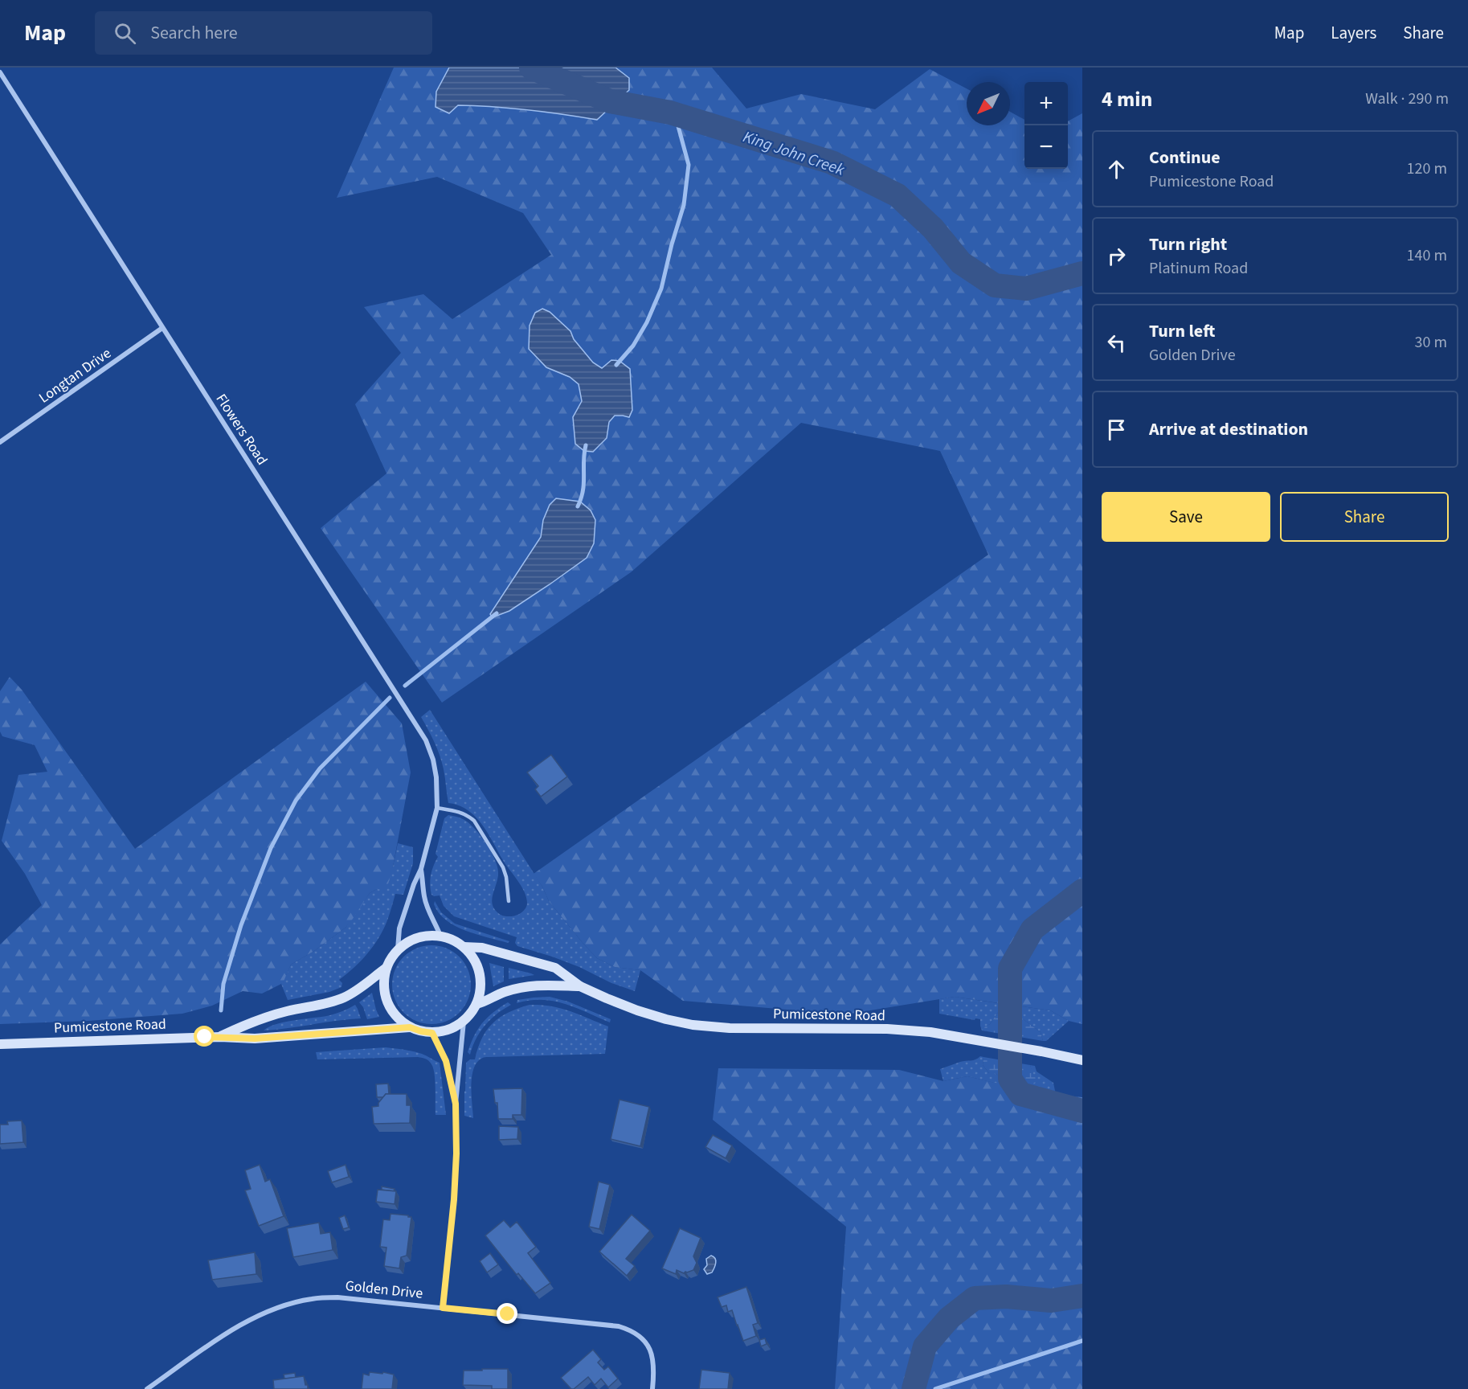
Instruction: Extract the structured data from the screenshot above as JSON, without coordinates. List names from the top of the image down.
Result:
{
  "streets": {
    "main road": ["Pumicestone Road"],
    "street": ["Longtan Drive", "Flowers Road", "Golden Drive"]
  },
  "crossings": [
    ["Longtan Drive", "Flowers Road"],
    ["Flowers Road", "Pumicestone Road"]
  ],
  "water": ["King John Creek"],
  "north": "bottom left",
  "page": {
    "header": "Map",
    "search": "Search here",
    "nav": ["Map", "Layers", "Share"],
    "heading": ["4 min", "Walk · 290 m"],
    "map_buttons": ["+", "−"],
    "list": [
      ["Continue", "Pumicestone Road", "120 m"],
      ["Turn right", "Platinum Road", "140 m"],
      ["Turn left", "Golden Drive", "30 m"],
      "Arrive at destination"
    ],
    "buttons": ["Save", "Share"]
  }
}
